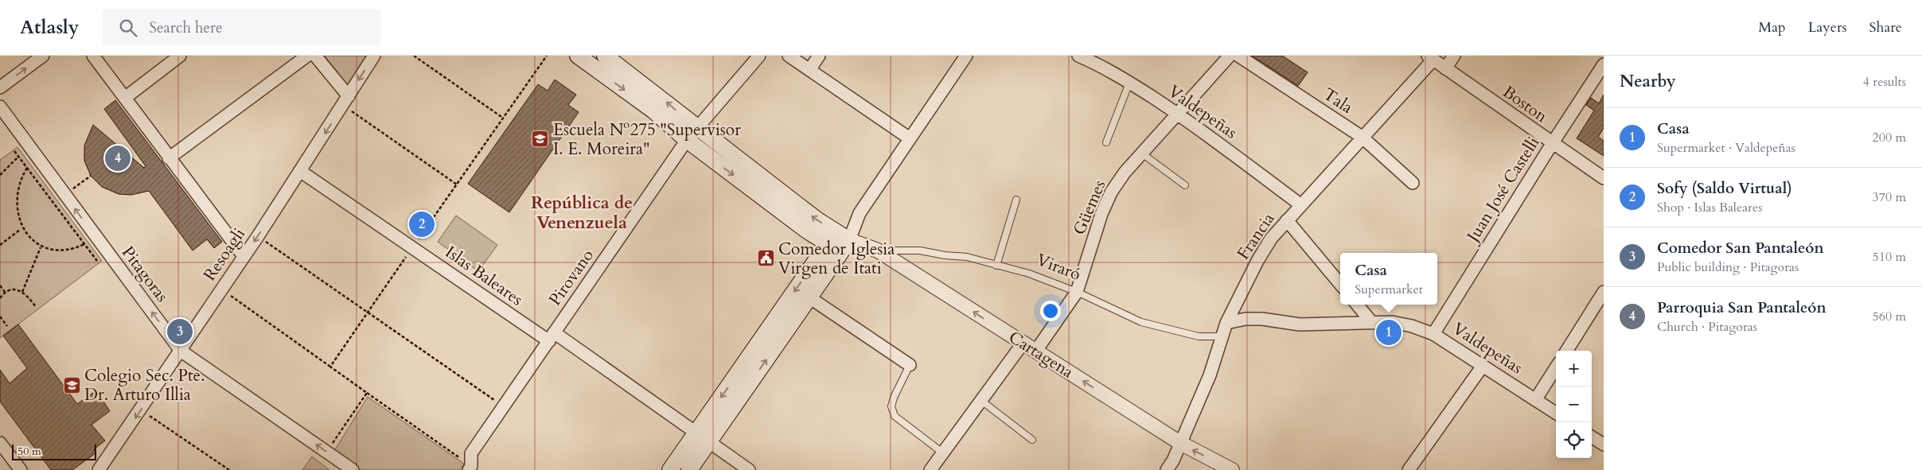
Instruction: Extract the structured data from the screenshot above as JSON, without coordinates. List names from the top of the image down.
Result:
{
  "streets": {
    "main road": ["Cartagena"],
    "street": [
      "Tala",
      "Boston",
      "Valdepeñas",
      "Juan José Castelli",
      "Güemes",
      "Francia",
      "Resoagli",
      "Pitagoras",
      "Islas Baleares",
      "Pirovano"
    ],
    "lane": ["Viraró"]
  },
  "crossings": [
    ["Tala", "Francia"],
    ["Boston", "Juan José Castelli"],
    ["Boston", "Francia"],
    ["Valdepeñas", "Juan José Castelli"],
    ["Valdepeñas", "Güemes"],
    ["Valdepeñas", "Francia"],
    ["Güemes", "Viraró"],
    ["Güemes", "Cartagena"],
    ["Francia", "Viraró"],
    ["Francia", "Cartagena"],
    ["Resoagli", "Pitagoras"],
    ["Resoagli", "Islas Baleares"],
    ["Viraró", "Cartagena"],
    ["Islas Baleares", "Pirovano"],
    ["Pirovano", "Cartagena"]
  ],
  "districts": ["República de Venenzuela"],
  "places": {
    "school or university": ["Escuela Nº275 \"Supervisor I. E. Moreira\"", "Colegio Sec. Pte. Dr. Arturo Illia"],
    "public building": ["Comedor Iglesia Virgen de Itati"]
  },
  "scale_bar": "50 m",
  "page": {
    "header": "Atlasly",
    "search": "Search here",
    "nav": ["Map", "Layers", "Share"],
    "heading": ["Nearby", "4 results"],
    "list": [
      {
        "mark": "1",
        "name": "Casa",
        "note": "Supermarket · Valdepeñas",
        "value": "200 m"
      },
      {
        "mark": "2",
        "name": "Sofy (Saldo Virtual)",
        "note": "Shop · Islas Baleares",
        "value": "370 m"
      },
      {
        "mark": "3",
        "name": "Comedor San Pantaleón",
        "note": "Public building · Pitagoras",
        "value": "510 m"
      },
      {
        "mark": "4",
        "name": "Parroquia San Pantaleón",
        "note": "Church · Pitagoras",
        "value": "560 m"
      }
    ],
    "pins": [
      "4",
      "2",
      "3",
      "1"
    ],
    "popup": ["Casa", "Supermarket"],
    "map_buttons": ["+", "−"],
    "scale": "50 m"
  }
}
